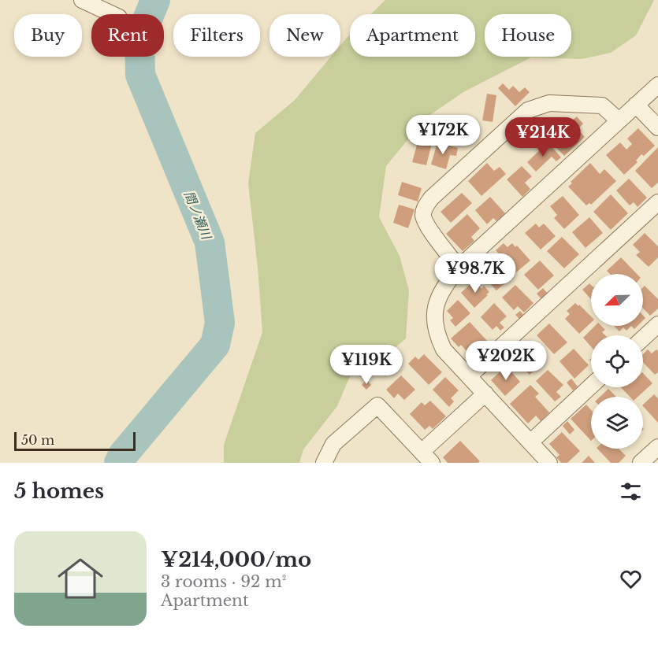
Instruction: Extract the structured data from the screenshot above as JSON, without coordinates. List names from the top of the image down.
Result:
{
  "water": ["間ノ瀬川"],
  "scale_bar": "50 m",
  "north": "bottom left",
  "page": {
    "chip": [
      "Buy",
      "Rent",
      "Filters",
      "New",
      "Apartment",
      "House"
    ],
    "price": [
      "¥172K",
      "¥214K",
      "¥98.7K",
      "¥202K",
      "¥119K"
    ],
    "scale": "50 m",
    "heading": "5 homes",
    "list": [
      {
        "name": "¥214,000/mo",
        "note": "3 rooms · 92 m² · Apartment"
      }
    ]
  }
}
